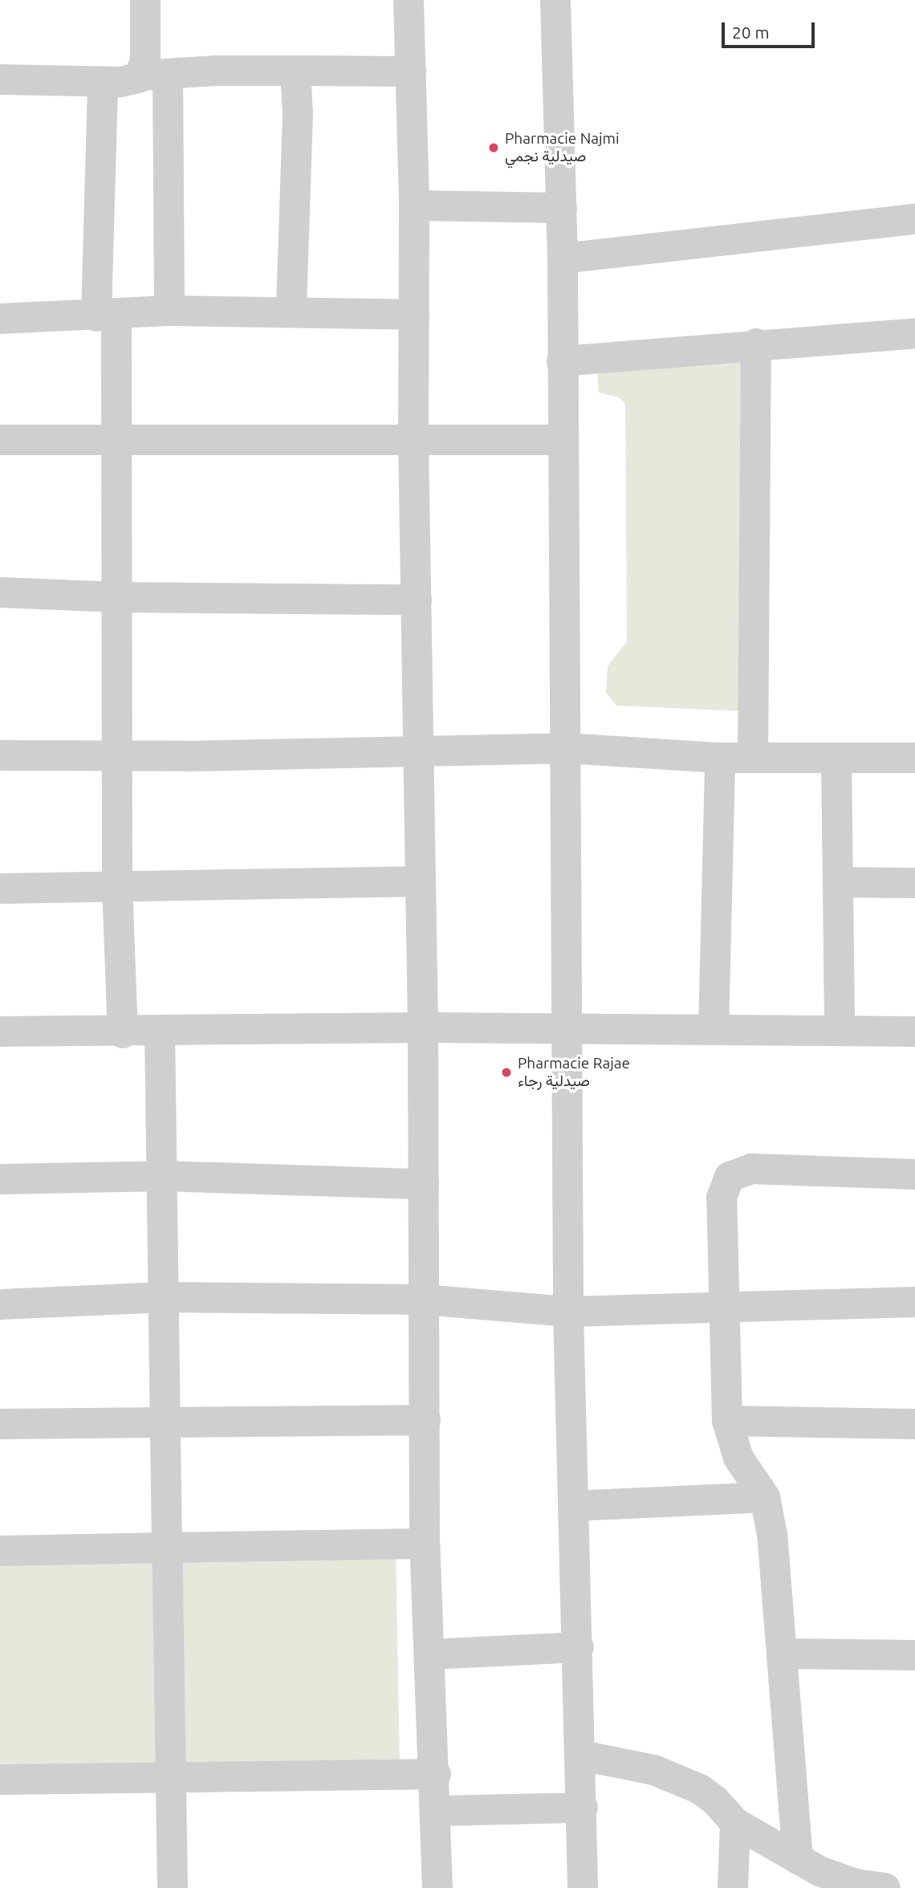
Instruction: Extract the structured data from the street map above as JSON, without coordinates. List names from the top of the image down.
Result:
{
  "places": ["Pharmacie Najmi صيدلية نجمي", "Pharmacie Rajae صيدلية رجاء"],
  "scale_bar": "20 m"
}
